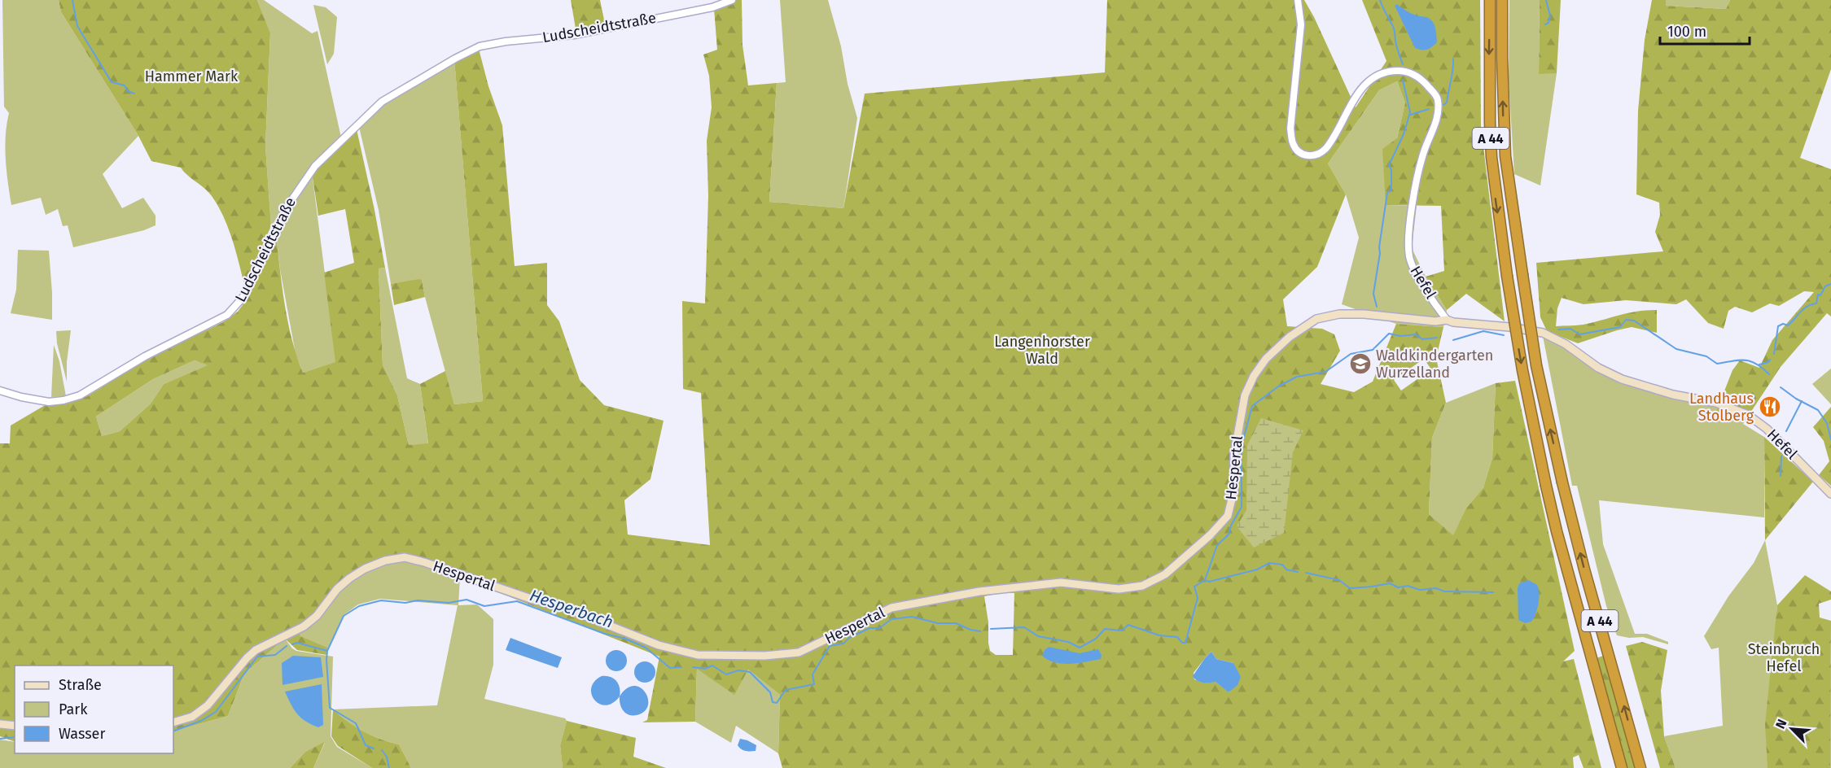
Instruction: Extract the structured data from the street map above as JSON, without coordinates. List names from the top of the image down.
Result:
{
  "streets": {
    "highway": ["A 44"],
    "main road": ["Hefel", "Hespertal"],
    "street": ["Ludscheidtstraße"]
  },
  "crossings": [
    ["Hefel", "Hespertal"]
  ],
  "water": ["Hesperbach"],
  "parks": ["Hammer Mark", "Langenhorster Wald", "Steinbruch Hefel"],
  "places": {
    "school or university": ["Waldkindergarten Wurzelland"],
    "restaurant": ["Landhaus Stolberg"]
  },
  "legend": ["Straße", "Park", "Wasser"],
  "scale_bar": "100 m",
  "north": "top left"
}
